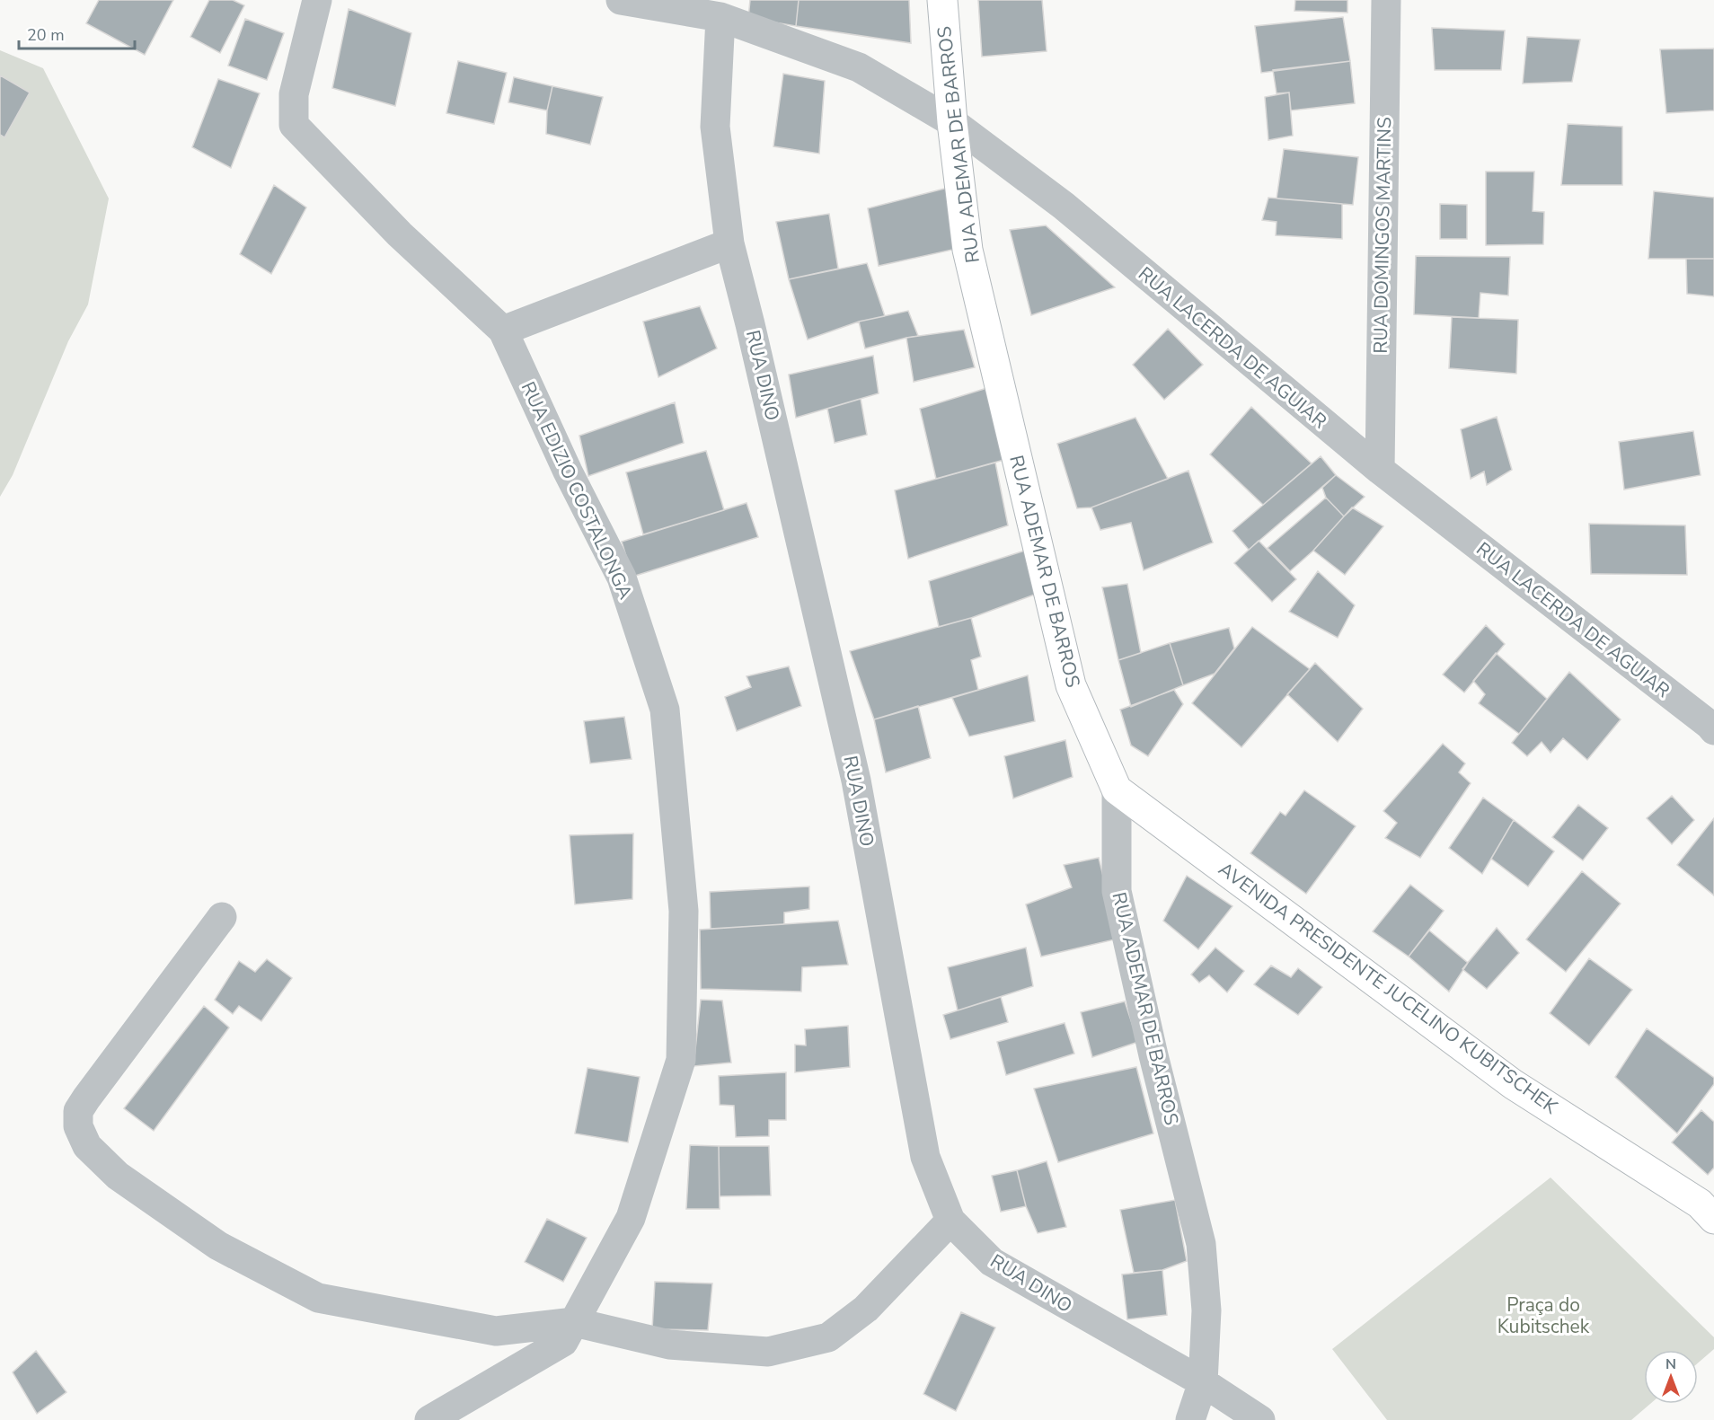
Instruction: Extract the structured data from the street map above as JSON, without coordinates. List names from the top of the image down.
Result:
{
  "streets": {
    "street": [
      "RUA ADEMAR DE BARROS",
      "RUA DOMINGOS MARTINS",
      "RUA LACERDA DE AGUIAR",
      "RUA DINO",
      "RUA EDIZIO COSTALONGA",
      "AVENIDA PRESIDENTE JUCELINO KUBITSCHEK"
    ]
  },
  "crossings": [
    ["RUA ADEMAR DE BARROS", "RUA LACERDA DE AGUIAR"],
    ["RUA ADEMAR DE BARROS", "RUA DINO"],
    ["RUA ADEMAR DE BARROS", "AVENIDA PRESIDENTE JUCELINO KUBITSCHEK"],
    ["RUA DOMINGOS MARTINS", "RUA LACERDA DE AGUIAR"],
    ["RUA LACERDA DE AGUIAR", "RUA DINO"]
  ],
  "parks": ["Praça do Kubitschek"],
  "scale_bar": "20 m",
  "north": "top"
}
